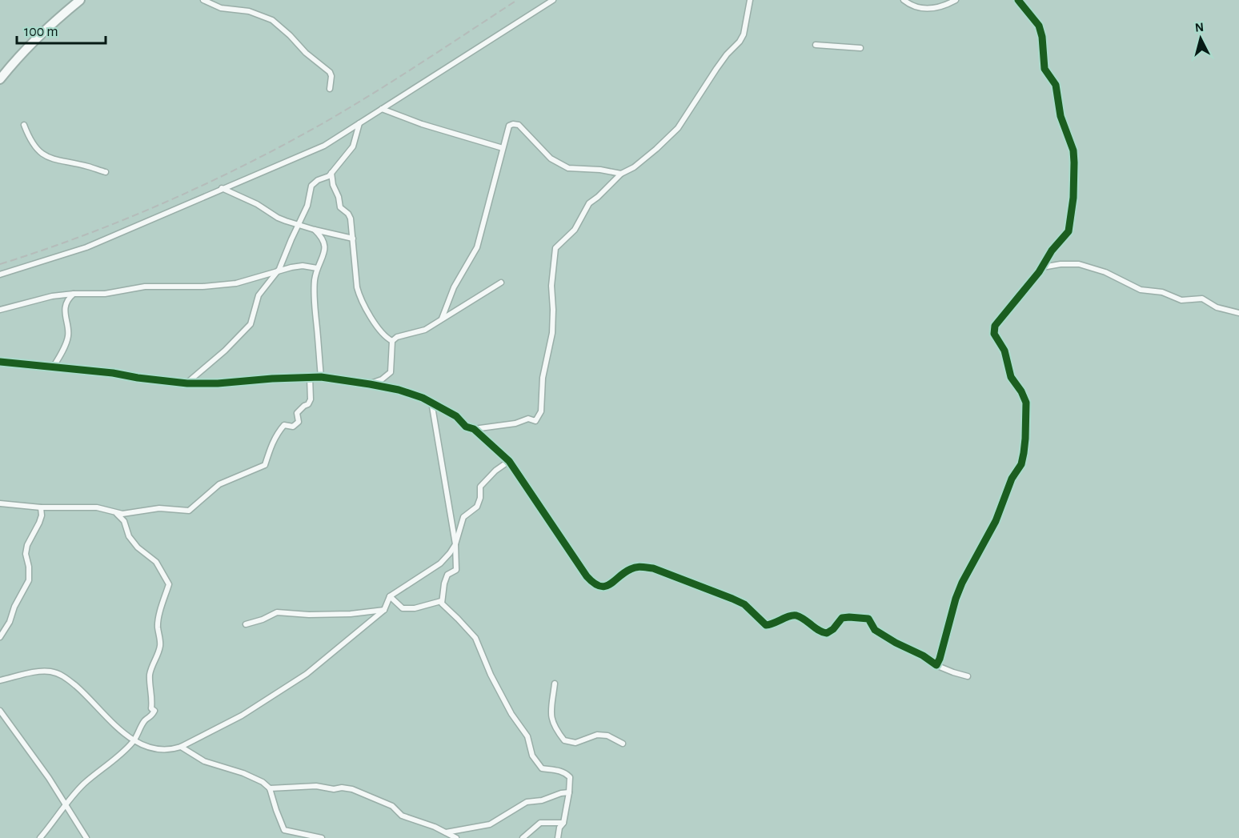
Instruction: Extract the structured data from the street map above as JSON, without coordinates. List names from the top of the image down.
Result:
{
  "scale_bar": "100 m",
  "north": "top"
}
